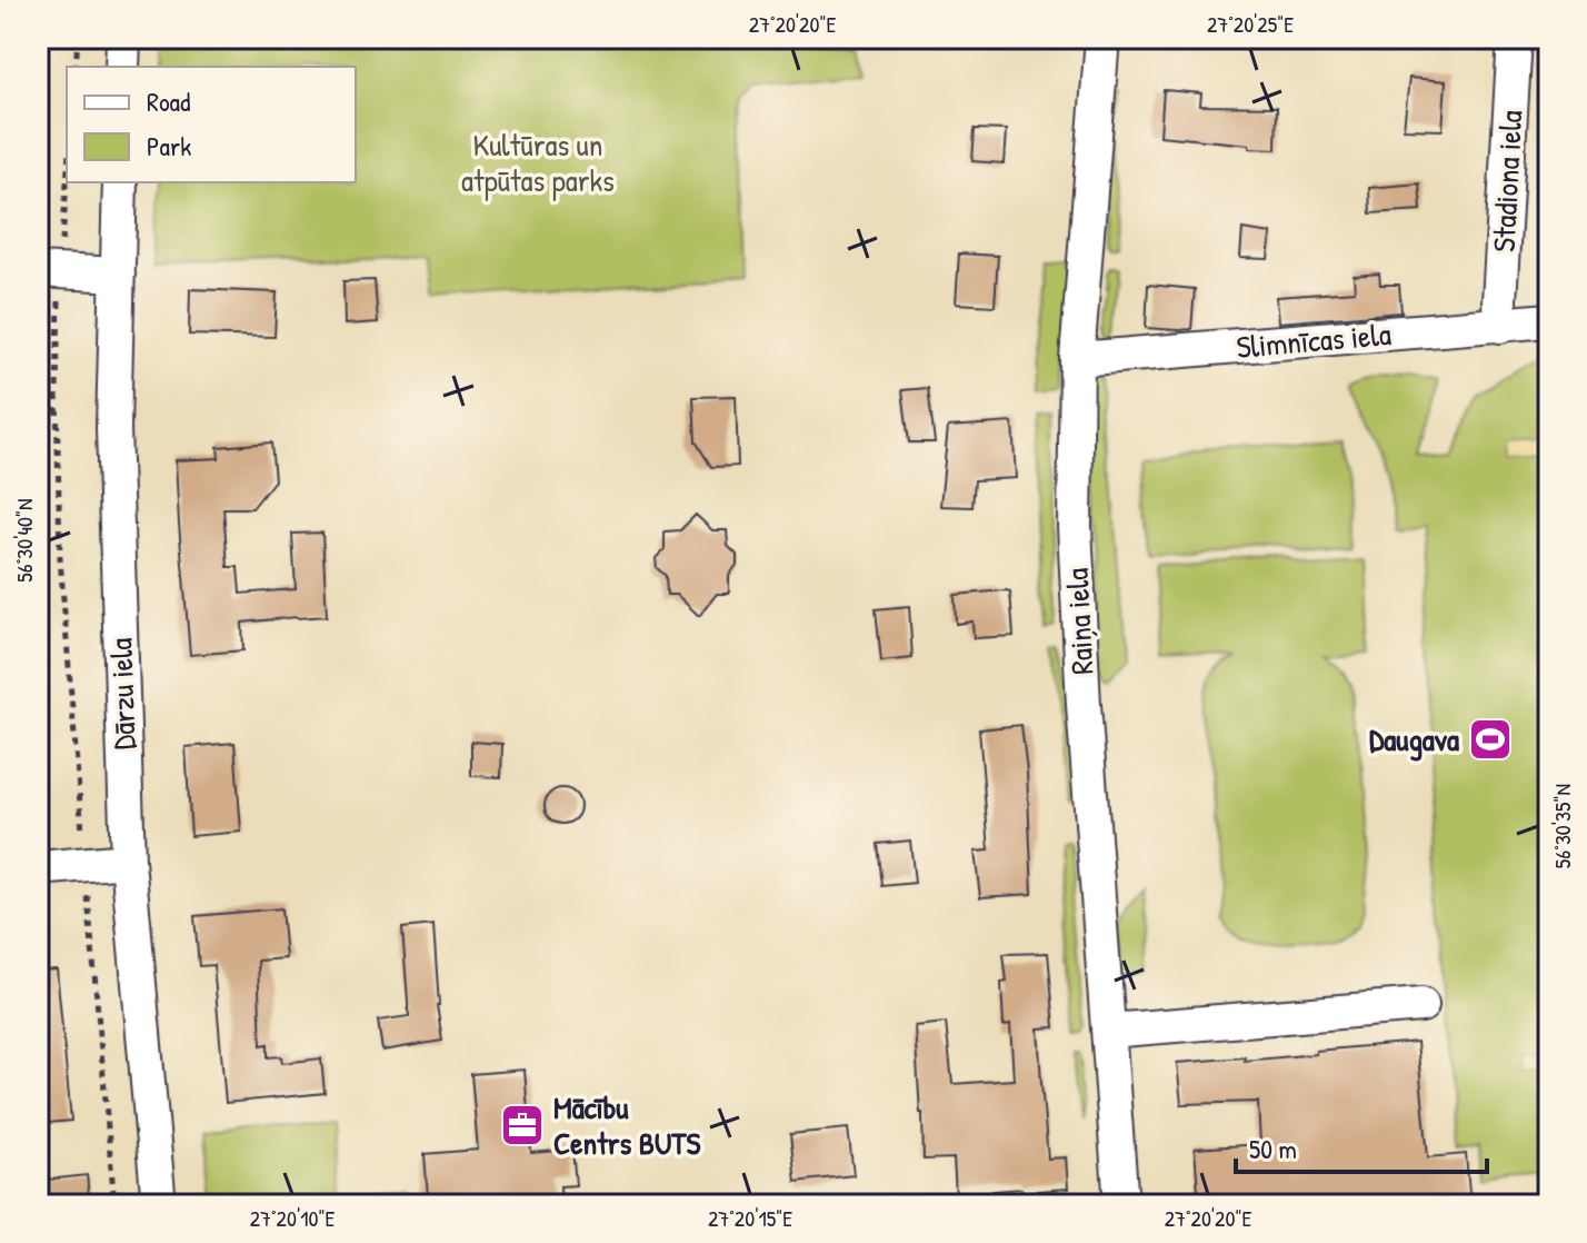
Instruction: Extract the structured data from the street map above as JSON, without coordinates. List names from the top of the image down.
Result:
{
  "streets": {
    "street": [
      "Stadiona iela",
      "Slimnīcas iela",
      "Raiņa iela",
      "Dārzu iela"
    ]
  },
  "crossings": [
    ["Stadiona iela", "Slimnīcas iela"],
    ["Slimnīcas iela", "Raiņa iela"]
  ],
  "parks": ["Kultūras un atpūtas parks"],
  "places": {
    "sports": ["Daugava"],
    "office": ["Mācību Centrs BUTS"]
  },
  "legend": ["Road", "Park"],
  "scale_bar": "50 m",
  "coordinates": [
    "27°20'20\"E",
    "27°20'25\"E",
    "56°30'40\"N",
    "56°30'35\"N",
    "27°20'10\"E",
    "27°20'15\"E"
  ]
}
